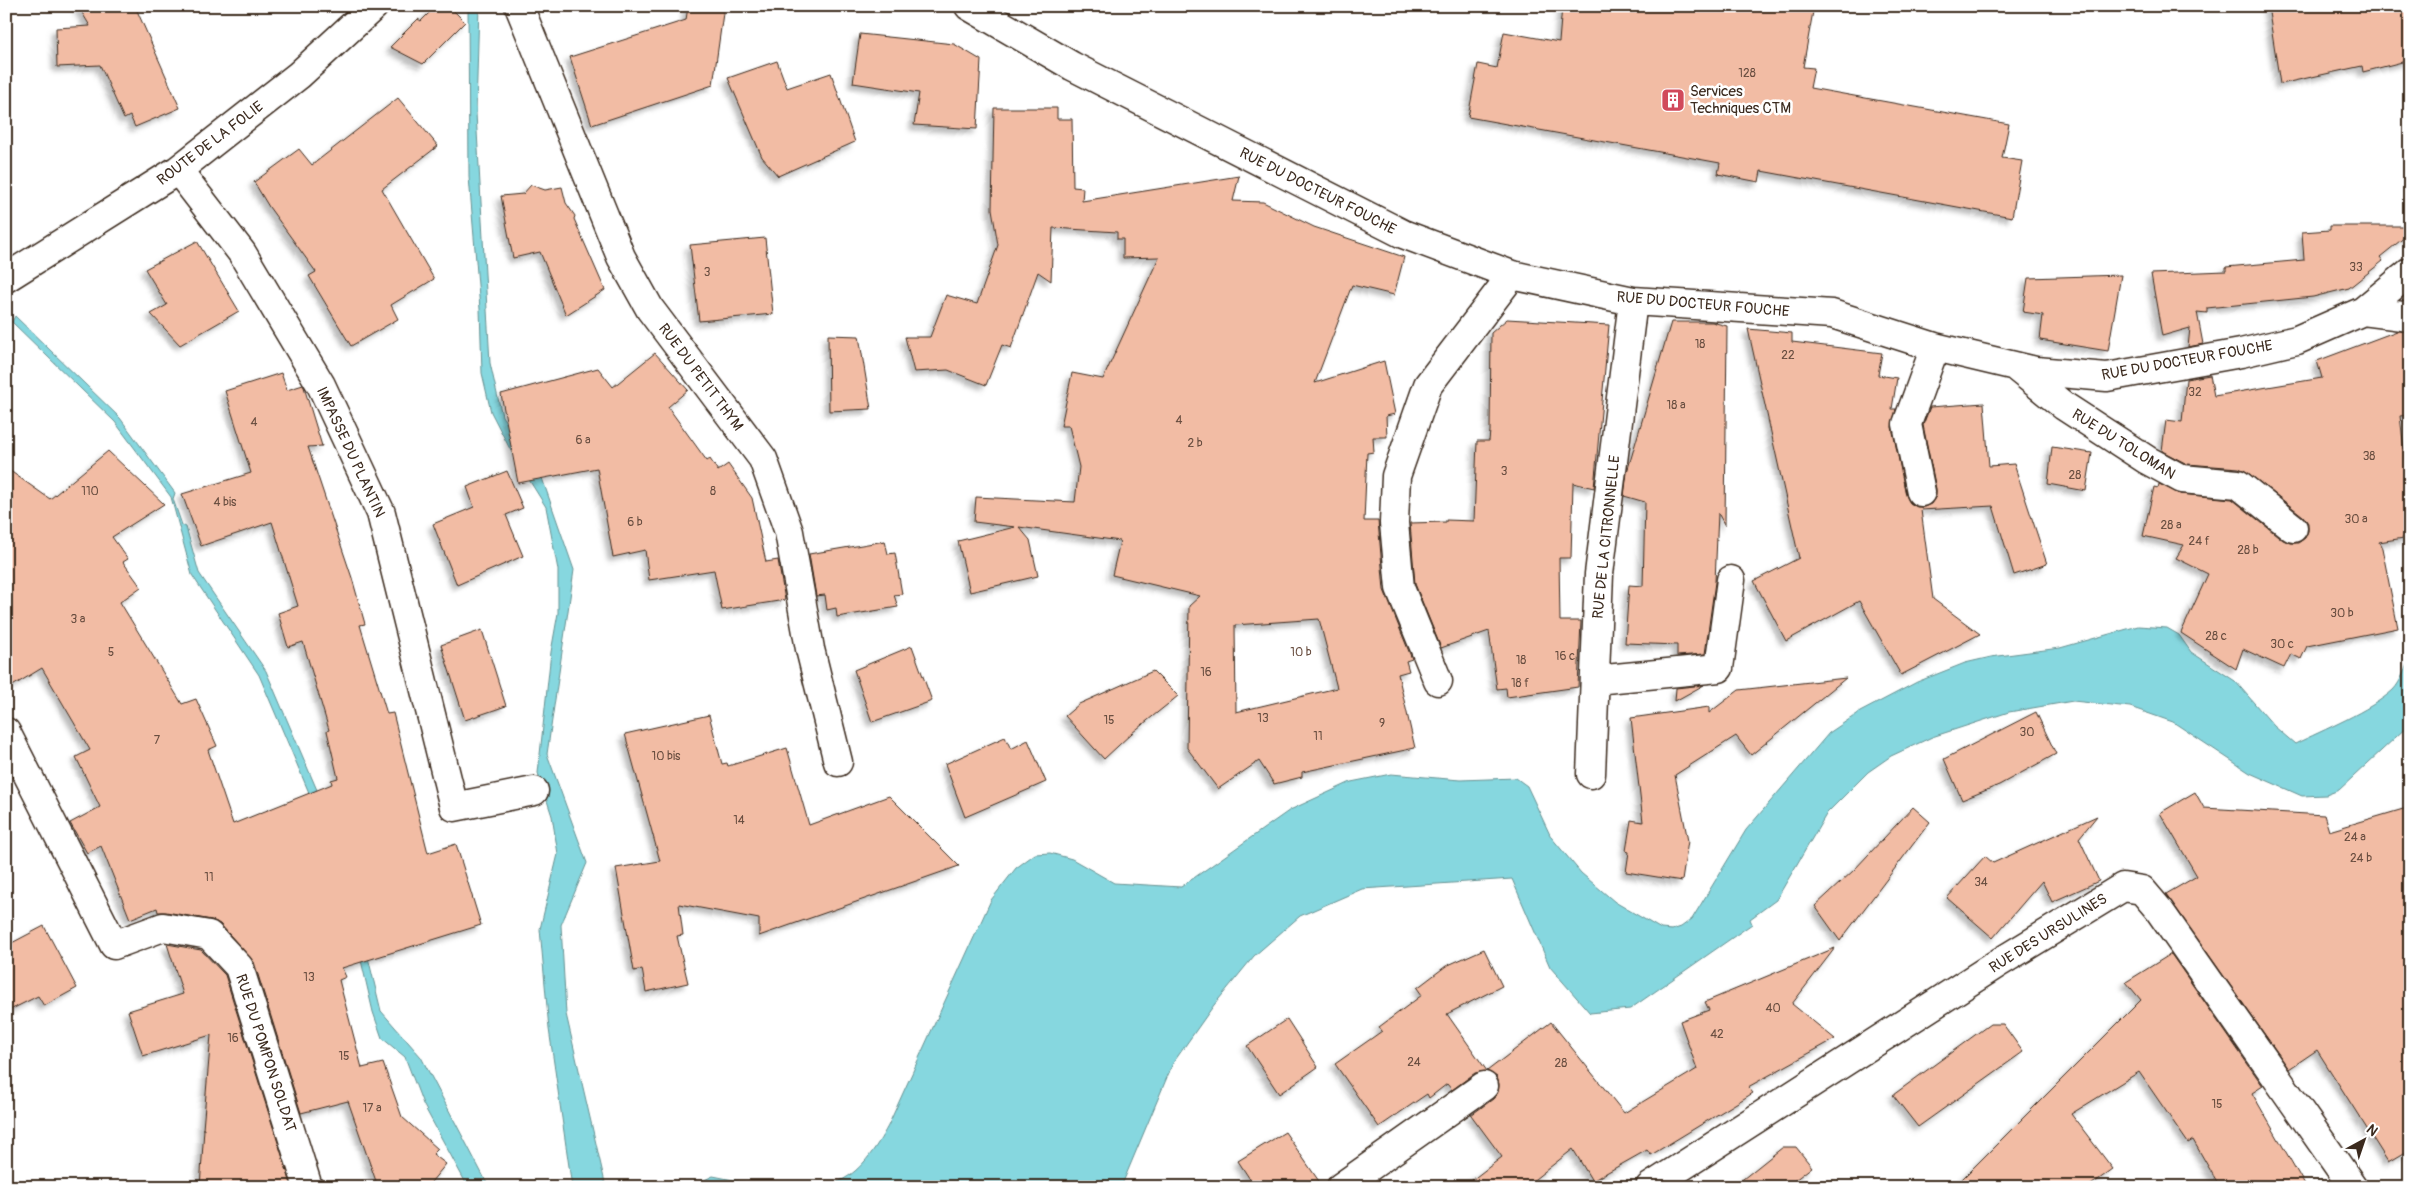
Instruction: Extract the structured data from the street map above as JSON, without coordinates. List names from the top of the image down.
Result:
{
  "streets": {
    "street": [
      "ROUTE DE LA FOLIE",
      "RUE DU DOCTEUR FOUCHE",
      "RUE DU PETIT THYM",
      "RUE DU TOLOMAN",
      "IMPASSE DU PLANTIN",
      "RUE DE LA CITRONNELLE",
      "RUE DES URSULINES",
      "RUE DU POMPON SOLDAT"
    ]
  },
  "crossings": [
    ["ROUTE DE LA FOLIE", "IMPASSE DU PLANTIN"],
    ["RUE DU DOCTEUR FOUCHE", "RUE DU TOLOMAN"],
    ["RUE DU DOCTEUR FOUCHE", "RUE DE LA CITRONNELLE"]
  ],
  "places": {
    "building": ["Services Techniques CTM"]
  },
  "house_numbers": [
    "128",
    "33",
    "3",
    "18",
    "22",
    "32",
    "18 a",
    "4",
    "4",
    "6 a",
    "2 b",
    "38",
    "3",
    "28",
    "110",
    "8",
    "4 bis",
    "30 a",
    "6 b",
    "28 a",
    "24 f",
    "28 b",
    "30 b",
    "3 a",
    "28 c",
    "30 c",
    "5",
    "10 b",
    "16 c",
    "18",
    "16",
    "18 f",
    "13",
    "15",
    "9",
    "30",
    "11",
    "7",
    "10 bis",
    "14",
    "24 a",
    "24 b",
    "11",
    "34",
    "13",
    "40",
    "42",
    "16",
    "15",
    "24",
    "28",
    "15",
    "17 a"
  ],
  "north": "top right"
}
